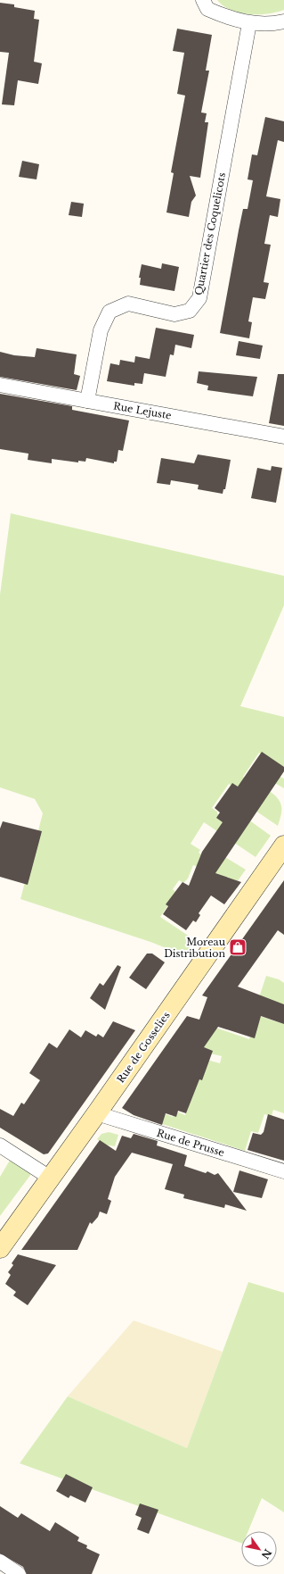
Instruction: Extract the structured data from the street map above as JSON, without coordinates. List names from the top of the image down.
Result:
{
  "streets": {
    "main road": ["Rue de Gosselies"],
    "street": ["Quartier des Coquelicots", "Rue Lejuste", "Rue de Prusse"]
  },
  "crossings": [
    ["Quartier des Coquelicots", "Rue Lejuste"],
    ["Rue de Gosselies", "Rue de Prusse"]
  ],
  "places": {
    "shop": ["Moreau Distribution"]
  },
  "north": "bottom right"
}
